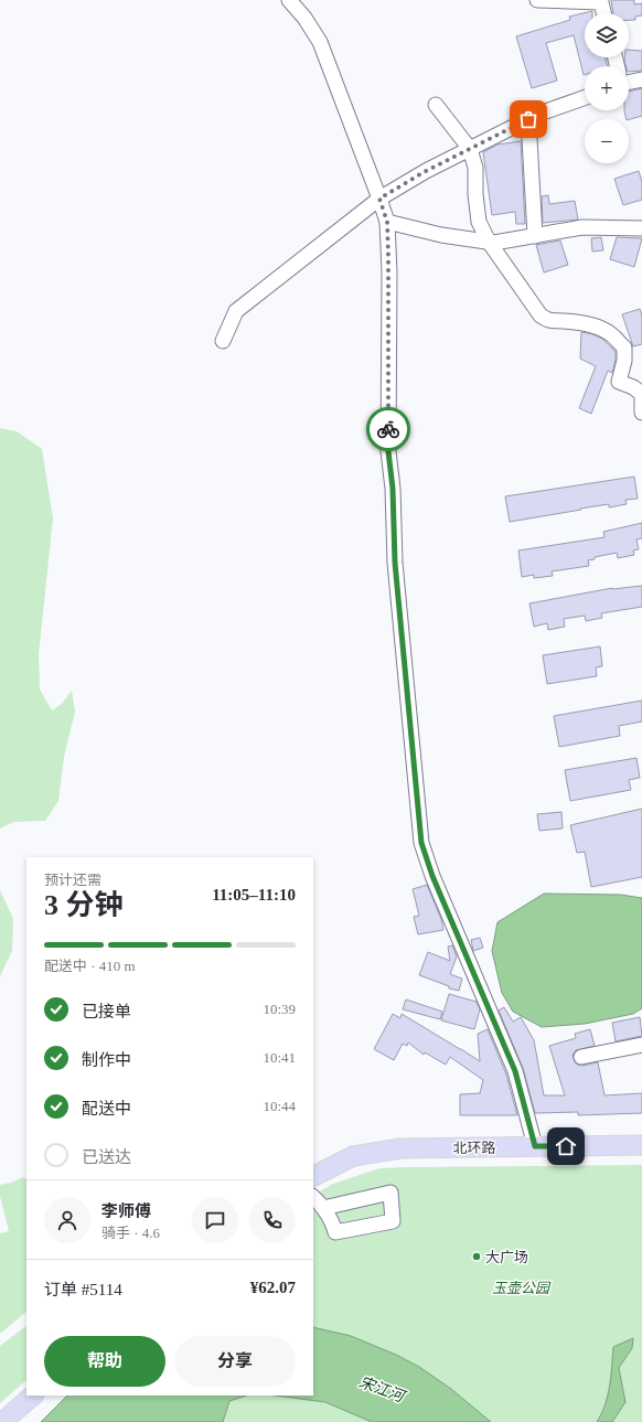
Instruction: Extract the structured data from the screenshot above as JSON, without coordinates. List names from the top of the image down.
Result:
{
  "streets": {
    "main road": ["北环路"]
  },
  "water": ["宋江河"],
  "parks": ["玉壶公园"],
  "places": ["大广场"],
  "page": {
    "map_buttons": ["+", "−"],
    "heading": ["3 分钟", "预计还需", "11:05–11:10"],
    "panel": [
      "李师傅",
      "骑手 · 4.6",
      "订单 #5114",
      "¥62.07"
    ],
    "bar": "配送中 · 410 m",
    "list": [
      ["已接单", "10:39"],
      ["制作中", "10:41"],
      ["配送中", "10:44"],
      "已送达"
    ],
    "buttons": ["帮助", "分享"]
  }
}
